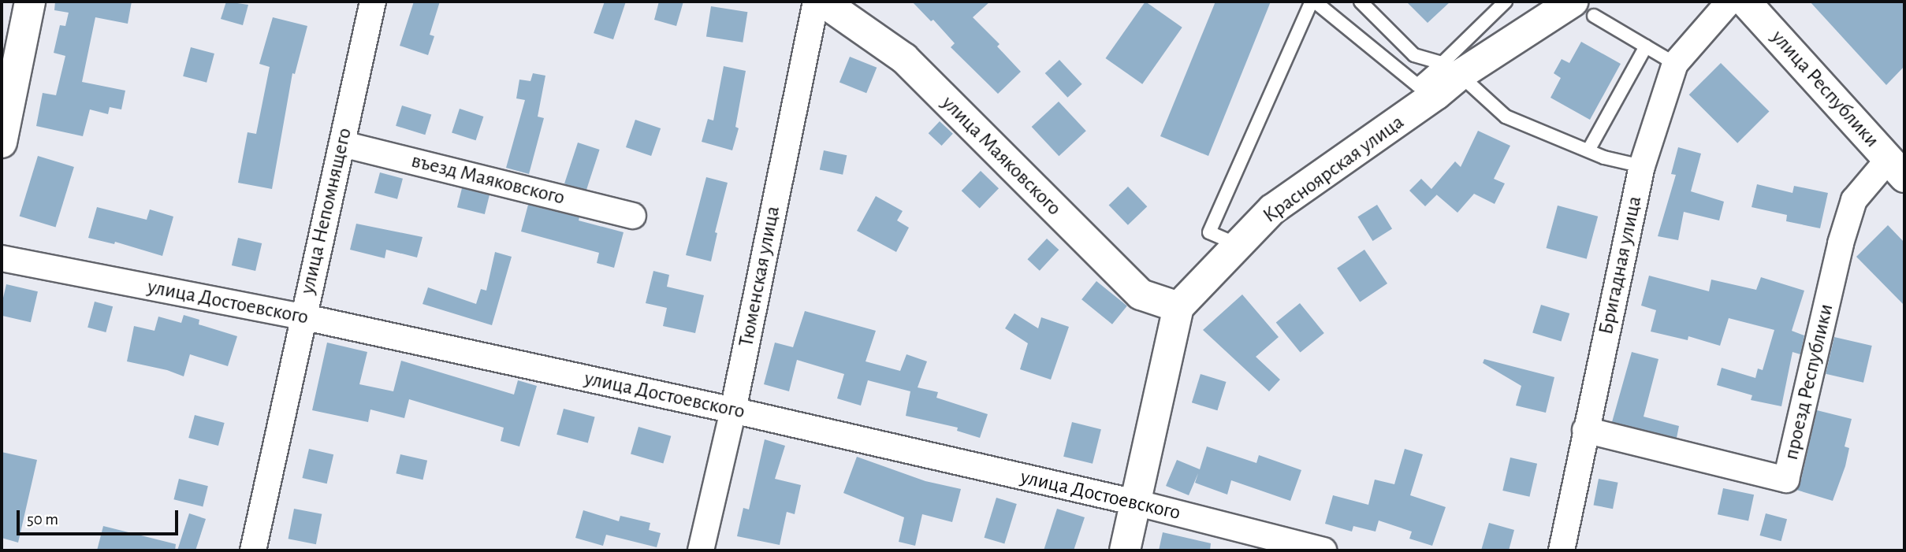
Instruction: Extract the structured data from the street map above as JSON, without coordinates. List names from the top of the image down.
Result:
{
  "streets": {
    "main road": ["улица Республики", "улица Маяковского", "Красноярская улица"],
    "street": [
      "въезд Маяковского",
      "улица Непомнящего",
      "Бригадная улица",
      "Тюменская улица",
      "улица Достоевского",
      "проезд Республики"
    ]
  },
  "crossings": [
    ["улица Республики", "проезд Республики"],
    ["улица Маяковского", "Красноярская улица"],
    ["въезд Маяковского", "улица Непомнящего"],
    ["улица Непомнящего", "улица Достоевского"],
    ["Бригадная улица", "проезд Республики"],
    ["Тюменская улица", "улица Достоевского"]
  ],
  "scale_bar": "50 m"
}
